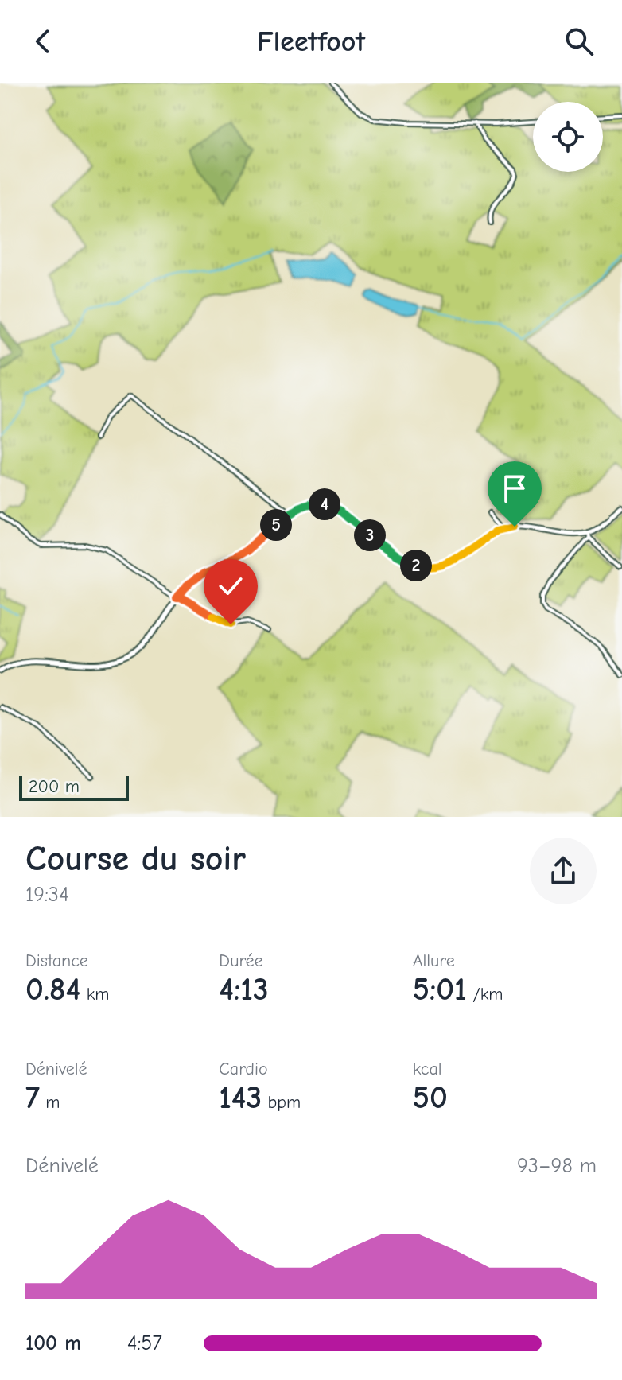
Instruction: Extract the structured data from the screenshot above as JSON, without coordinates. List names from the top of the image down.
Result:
{
  "scale_bar": "200 m",
  "page": {
    "header": "Fleetfoot",
    "pins": [
      "4",
      "5",
      "3",
      "2"
    ],
    "scale": "200 m",
    "heading": ["Course du soir", "19:34"],
    "stats": [
      ["Distance", "0.84 km"],
      ["Durée", "4:13"],
      ["Allure", "5:01 /km"],
      ["Dénivelé", "7 m"],
      ["Cardio", "143 bpm"],
      ["kcal", "50"]
    ],
    "chart": ["Dénivelé", "93–98 m"],
    "list": [
      {
        "name": "100 m",
        "note": "4:57"
      }
    ]
  }
}
